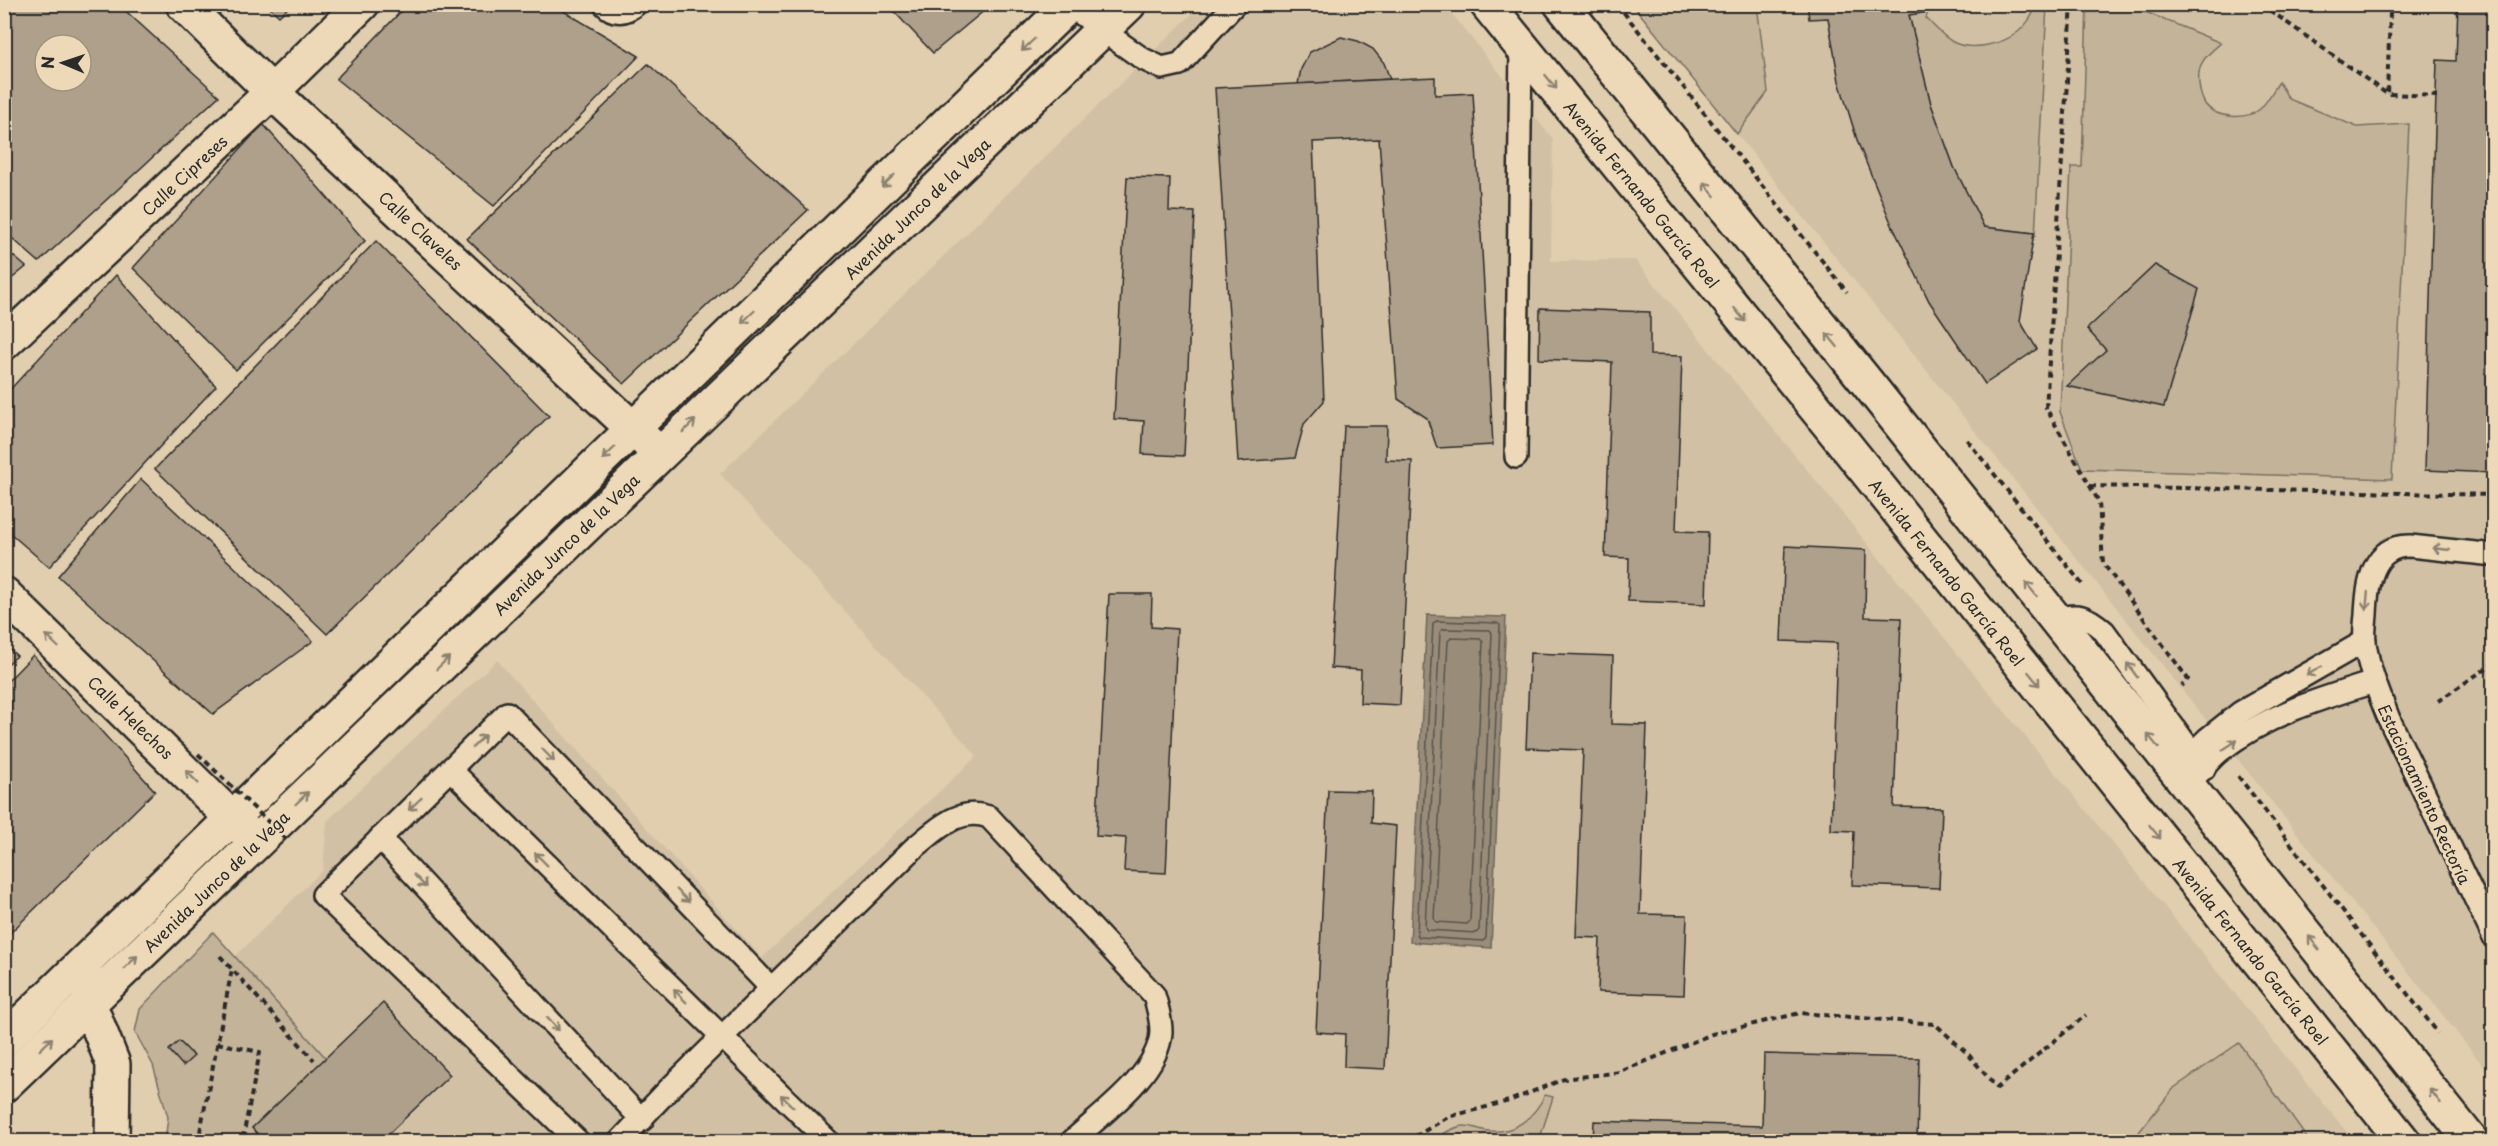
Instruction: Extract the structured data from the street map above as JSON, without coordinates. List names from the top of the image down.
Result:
{
  "streets": {
    "street": [
      "Calle Cipreses",
      "Avenida Fernando García Roel",
      "Avenida Junco de la Vega",
      "Calle Claveles",
      "Calle Helechos"
    ],
    "lane": ["Estacionamiento Rectoría"]
  },
  "crossings": [
    ["Calle Cipreses", "Calle Claveles"],
    ["Avenida Junco de la Vega", "Calle Claveles"],
    ["Avenida Junco de la Vega", "Calle Helechos"]
  ],
  "one_way": ["Calle Helechos"],
  "north": "left"
}
